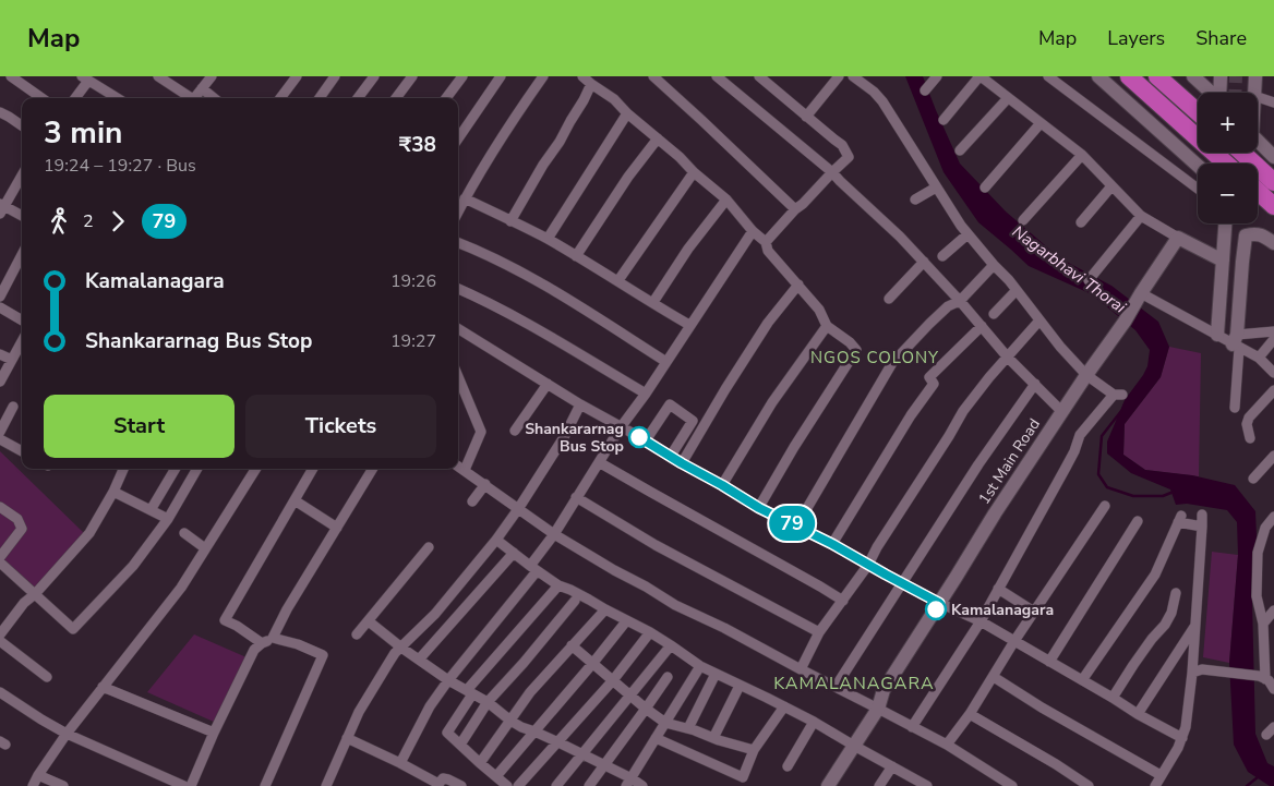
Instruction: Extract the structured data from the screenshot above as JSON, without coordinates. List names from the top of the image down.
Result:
{
  "streets": {
    "street": ["1st Main Road"]
  },
  "districts": ["NGOS COLONY", "KAMALANAGARA"],
  "water": ["Nagarbhavi Thorai"],
  "places": ["Shankararnag Bus Stop", "Kamalanagara"],
  "lines": ["bus line 79"],
  "page": {
    "header": "Map",
    "nav": ["Map", "Layers", "Share"],
    "on_map": "79",
    "map_buttons": ["+", "−"],
    "heading": ["3 min", "19:24 – 19:27 · Bus", "₹38"],
    "legs": ["2", "79"],
    "list": [
      {
        "name": "Kamalanagara",
        "value": "19:26"
      },
      {
        "name": "Shankararnag Bus Stop",
        "value": "19:27"
      }
    ],
    "buttons": ["Start", "Tickets"]
  }
}
